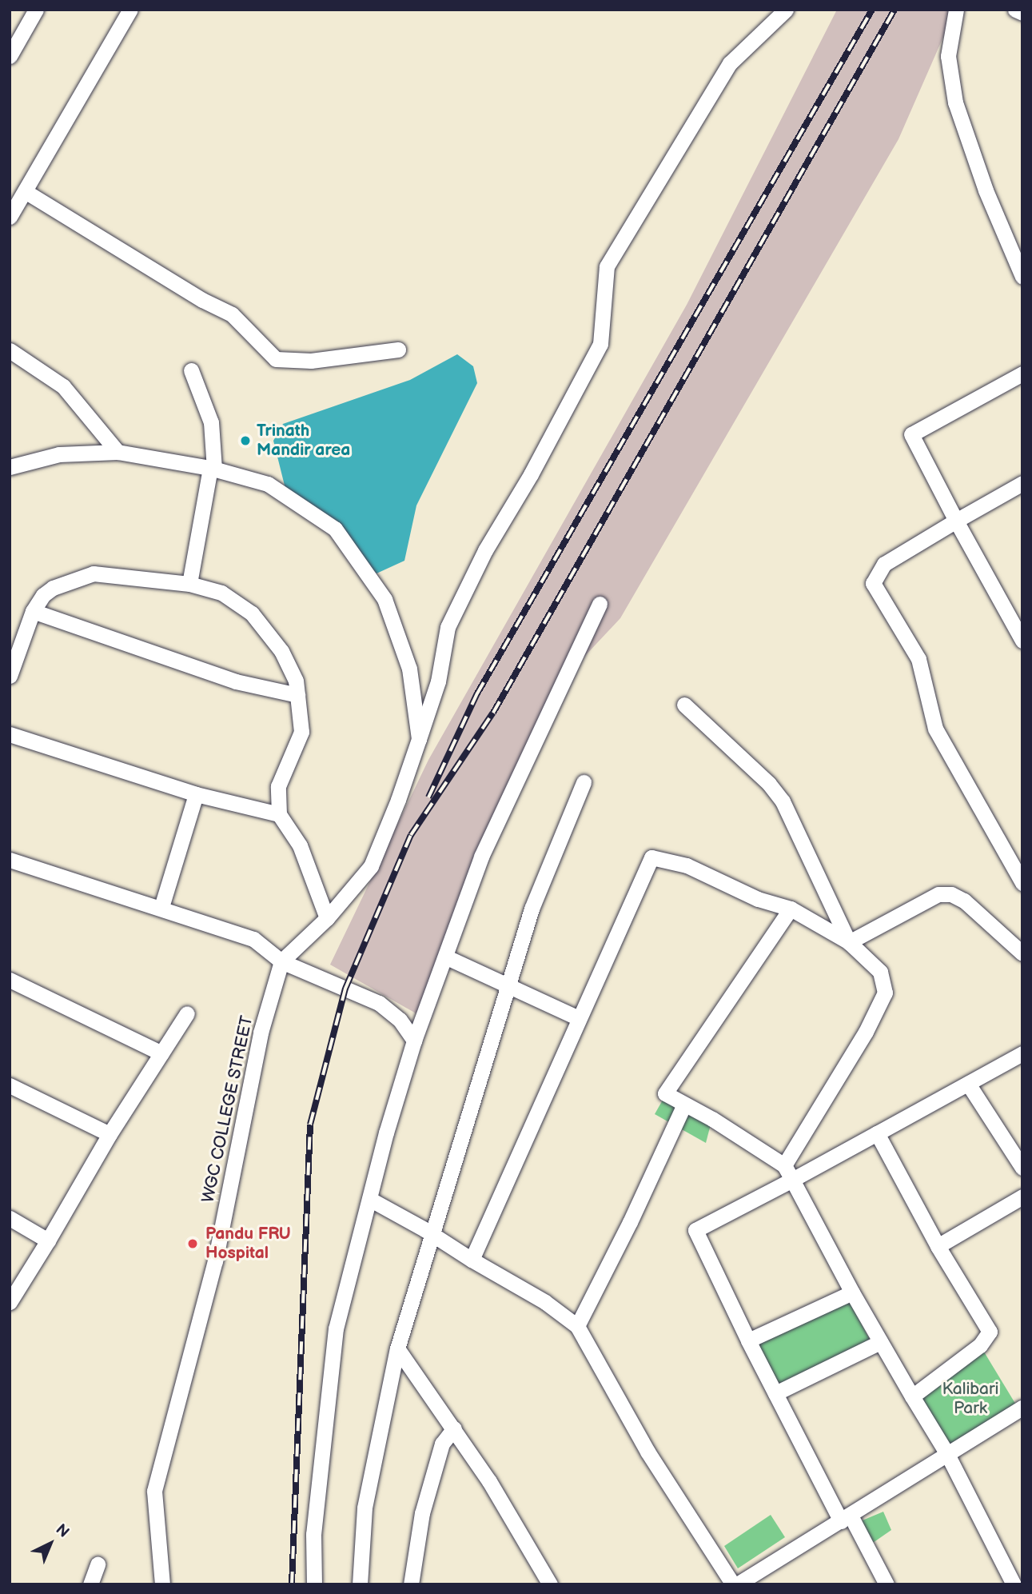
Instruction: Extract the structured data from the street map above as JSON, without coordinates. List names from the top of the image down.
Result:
{
  "streets": {
    "street": ["WGC COLLEGE STREET"]
  },
  "parks": ["Kalibari Park"],
  "places": ["Trinath Mandir area", "Pandu FRU Hospital"],
  "north": "top right"
}
